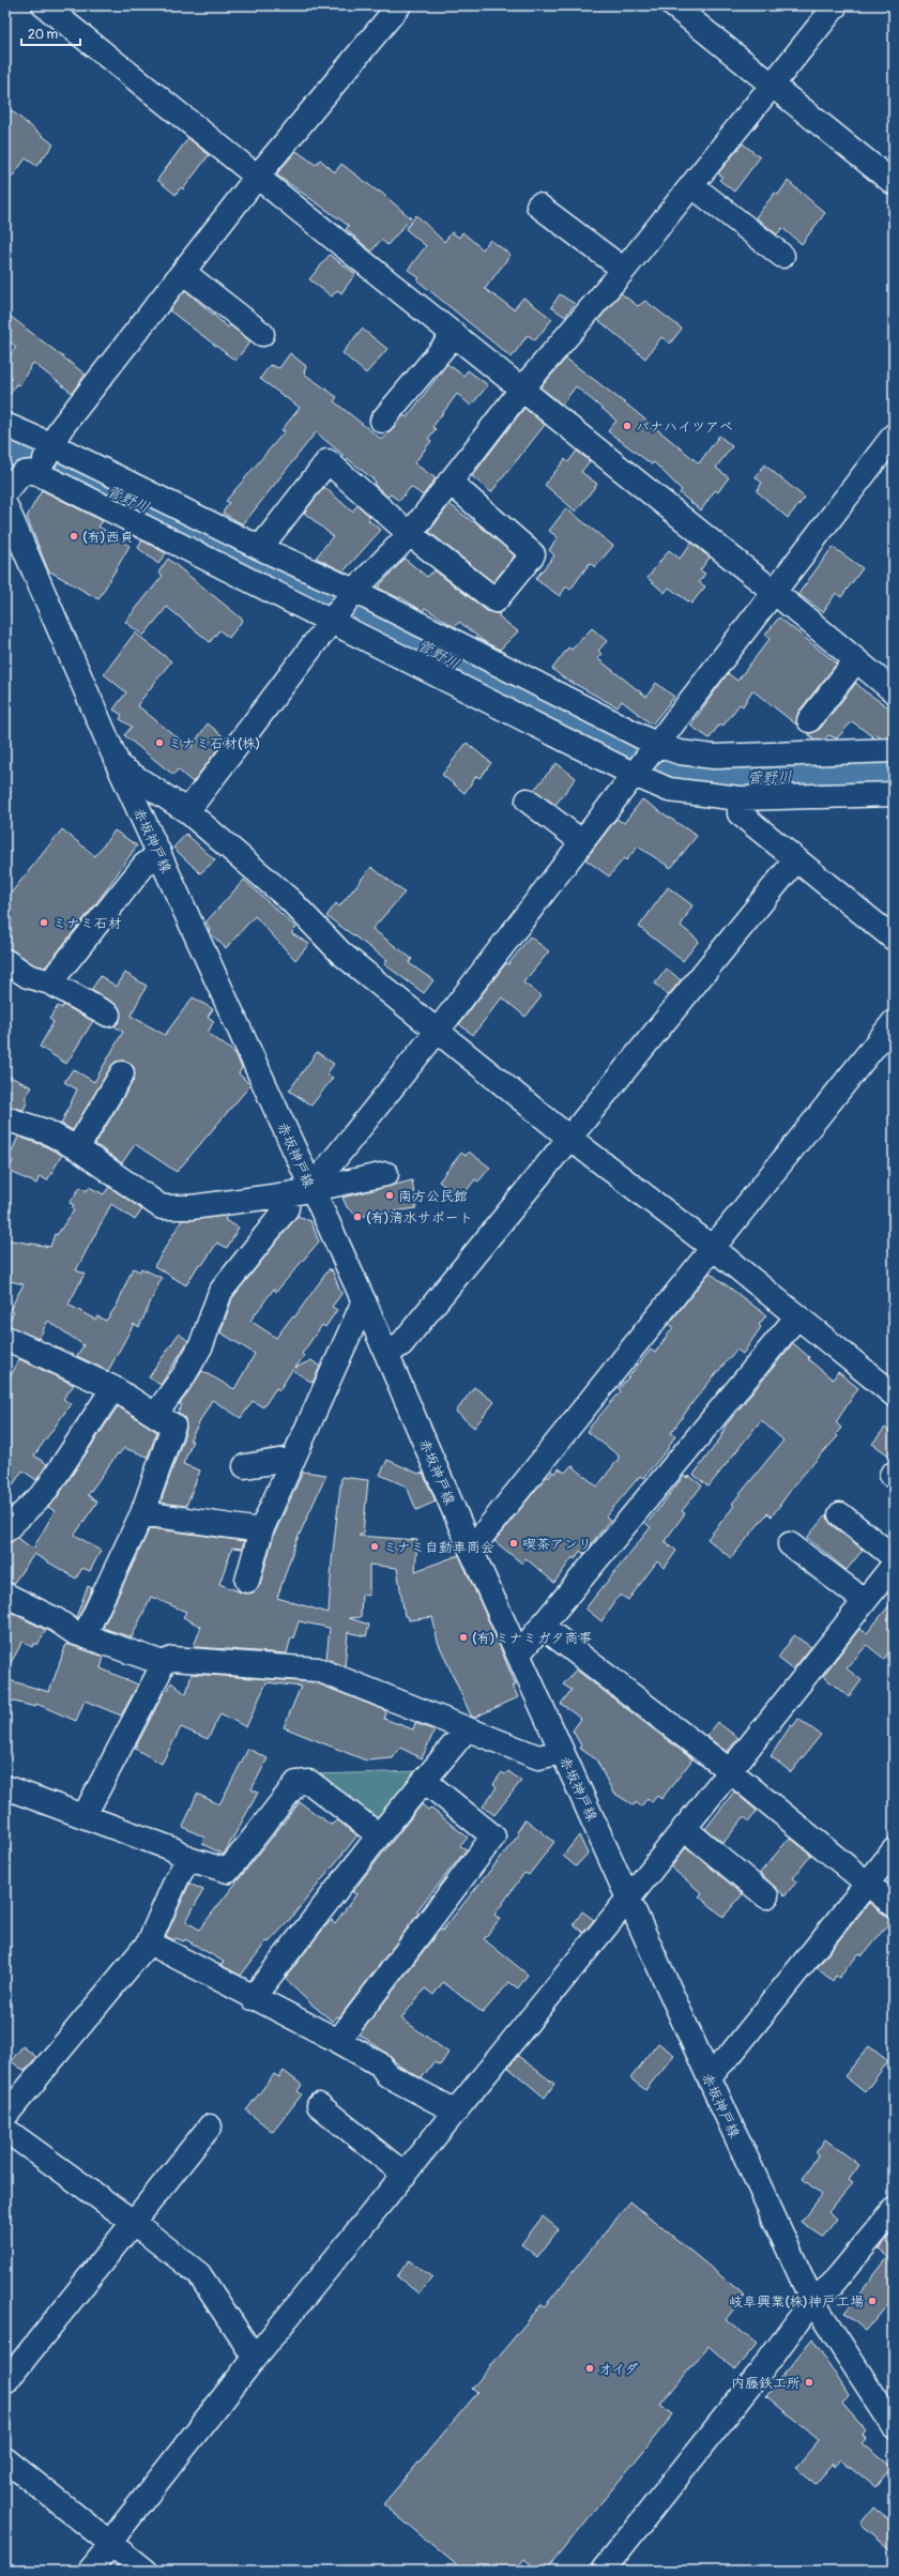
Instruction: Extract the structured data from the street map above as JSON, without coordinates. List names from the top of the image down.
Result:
{
  "streets": {
    "street": ["赤坂神戸線"]
  },
  "water": ["菅野川"],
  "places": [
    "パナハイツアベ",
    "(有)西貞",
    "ミナミ石材(株)",
    "ミナミ石材",
    "南方公民館",
    "(有)清水サポート",
    "喫茶アンリ",
    "ミナミ自動車商会",
    "(有)ミナミガタ商事",
    "岐阜興業(株)神戸工場",
    "オイダ",
    "内藤鉄工所"
  ],
  "scale_bar": "20 m"
}
